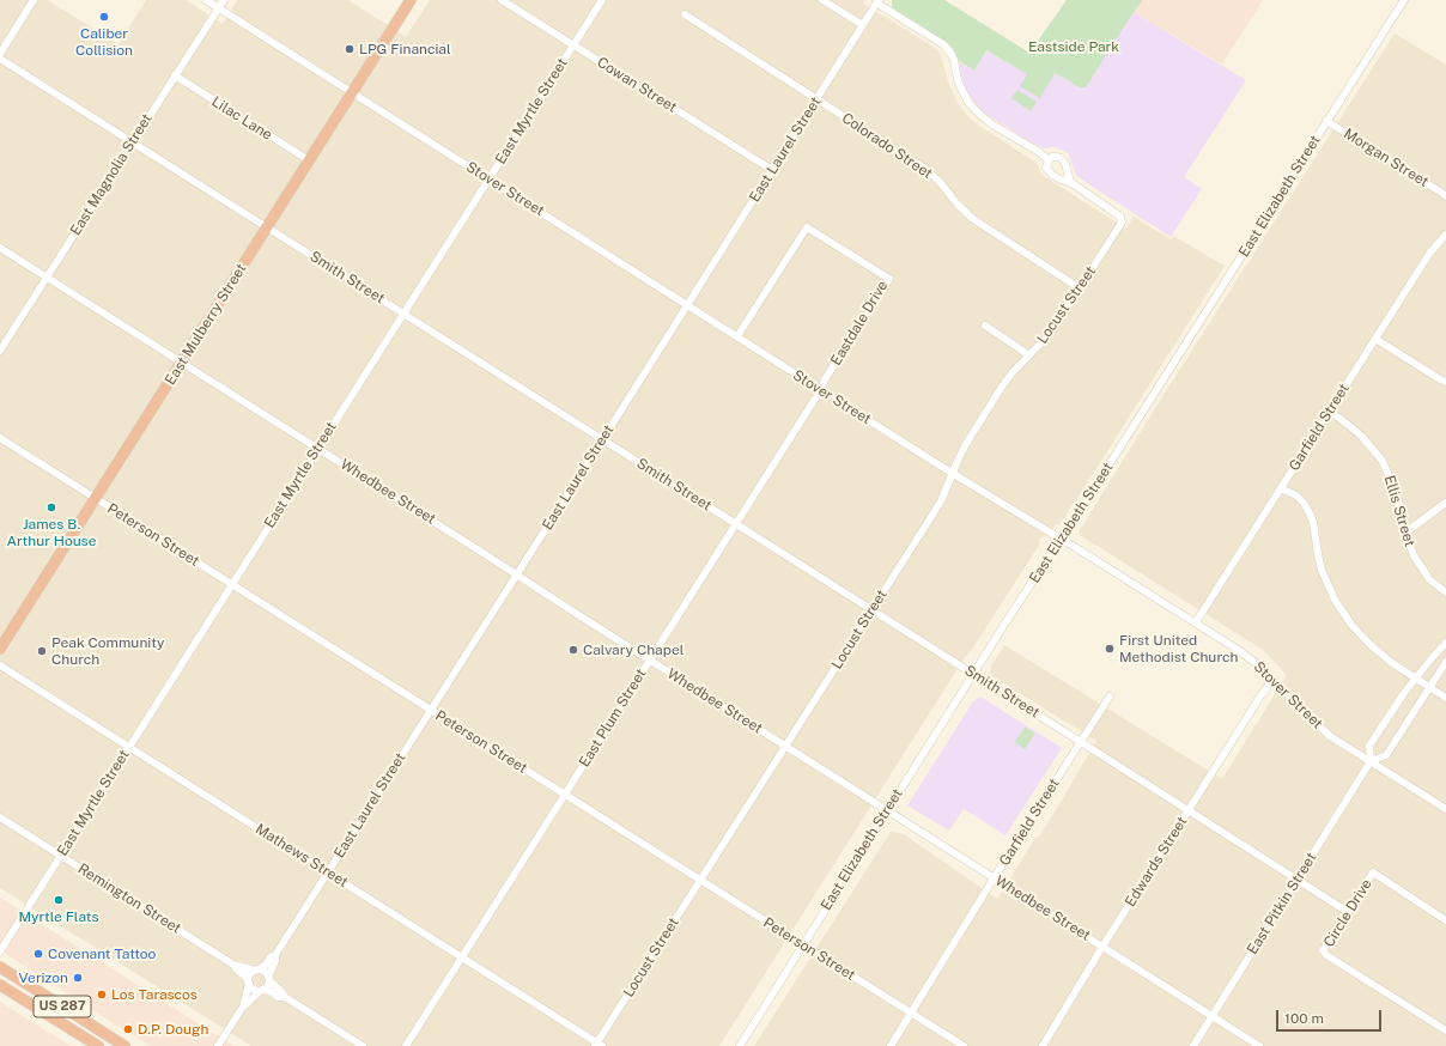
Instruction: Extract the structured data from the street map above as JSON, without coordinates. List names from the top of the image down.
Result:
{
  "streets": {
    "highway": ["East Mulberry Street", "US 287"],
    "street": [
      "Cowan Street",
      "East Myrtle Street",
      "Lilac Lane",
      "Colorado Street",
      "East Laurel Street",
      "Morgan Street",
      "East Magnolia Street",
      "Stover Street",
      "East Elizabeth Street",
      "Smith Street",
      "Locust Street",
      "Eastdale Drive",
      "Garfield Street",
      "Whedbee Street",
      "Ellis Street",
      "Peterson Street",
      "East Plum Street",
      "Mathews Street",
      "Edwards Street",
      "Remington Street",
      "East Pitkin Street",
      "Circle Drive"
    ]
  },
  "crossings": [
    ["Cowan Street", "East Myrtle Street"],
    ["Cowan Street", "East Laurel Street"],
    ["East Myrtle Street", "Stover Street"],
    ["East Myrtle Street", "Smith Street"],
    ["East Myrtle Street", "Whedbee Street"],
    ["East Myrtle Street", "Peterson Street"],
    ["East Myrtle Street", "Mathews Street"],
    ["East Myrtle Street", "Remington Street"],
    ["Lilac Lane", "East Magnolia Street"],
    ["Lilac Lane", "East Mulberry Street"],
    ["Colorado Street", "East Laurel Street"],
    ["Colorado Street", "Locust Street"],
    ["East Laurel Street", "Stover Street"],
    ["East Laurel Street", "Smith Street"],
    ["East Laurel Street", "Whedbee Street"],
    ["East Laurel Street", "Peterson Street"],
    ["East Laurel Street", "Mathews Street"],
    ["East Laurel Street", "Remington Street"],
    ["Morgan Street", "East Elizabeth Street"],
    ["East Magnolia Street", "Stover Street"],
    ["East Magnolia Street", "Smith Street"],
    ["East Magnolia Street", "Whedbee Street"],
    ["Stover Street", "East Elizabeth Street"],
    ["Stover Street", "Locust Street"],
    ["Stover Street", "Eastdale Drive"],
    ["Stover Street", "East Mulberry Street"],
    ["Stover Street", "Garfield Street"],
    ["Stover Street", "East Plum Street"],
    ["Stover Street", "Edwards Street"],
    ["Stover Street", "East Pitkin Street"],
    ["East Elizabeth Street", "Smith Street"],
    ["East Elizabeth Street", "Whedbee Street"],
    ["East Elizabeth Street", "Peterson Street"],
    ["Smith Street", "Locust Street"],
    ["Smith Street", "East Mulberry Street"],
    ["Smith Street", "Garfield Street"],
    ["Smith Street", "East Plum Street"],
    ["Smith Street", "Edwards Street"],
    ["Smith Street", "East Pitkin Street"],
    ["Smith Street", "Circle Drive"],
    ["Locust Street", "Whedbee Street"],
    ["Locust Street", "Peterson Street"],
    ["Locust Street", "Mathews Street"],
    ["Eastdale Drive", "East Plum Street"],
    ["East Mulberry Street", "Whedbee Street"],
    ["East Mulberry Street", "Peterson Street"],
    ["Garfield Street", "Whedbee Street"],
    ["Garfield Street", "Ellis Street"],
    ["Garfield Street", "Peterson Street"],
    ["Whedbee Street", "East Plum Street"],
    ["Whedbee Street", "Edwards Street"],
    ["Whedbee Street", "East Pitkin Street"],
    ["Peterson Street", "East Plum Street"],
    ["East Plum Street", "Mathews Street"]
  ],
  "parks": ["Eastside Park"],
  "places": [
    "Caliber Collision",
    "LPG Financial",
    "James B. Arthur House",
    "First United Methodist Church",
    "Calvary Chapel",
    "Peak Community Church",
    "Myrtle Flats",
    "Covenant Tattoo",
    "Verizon",
    "Los Tarascos",
    "D.P. Dough"
  ],
  "scale_bar": "100 m"
}
